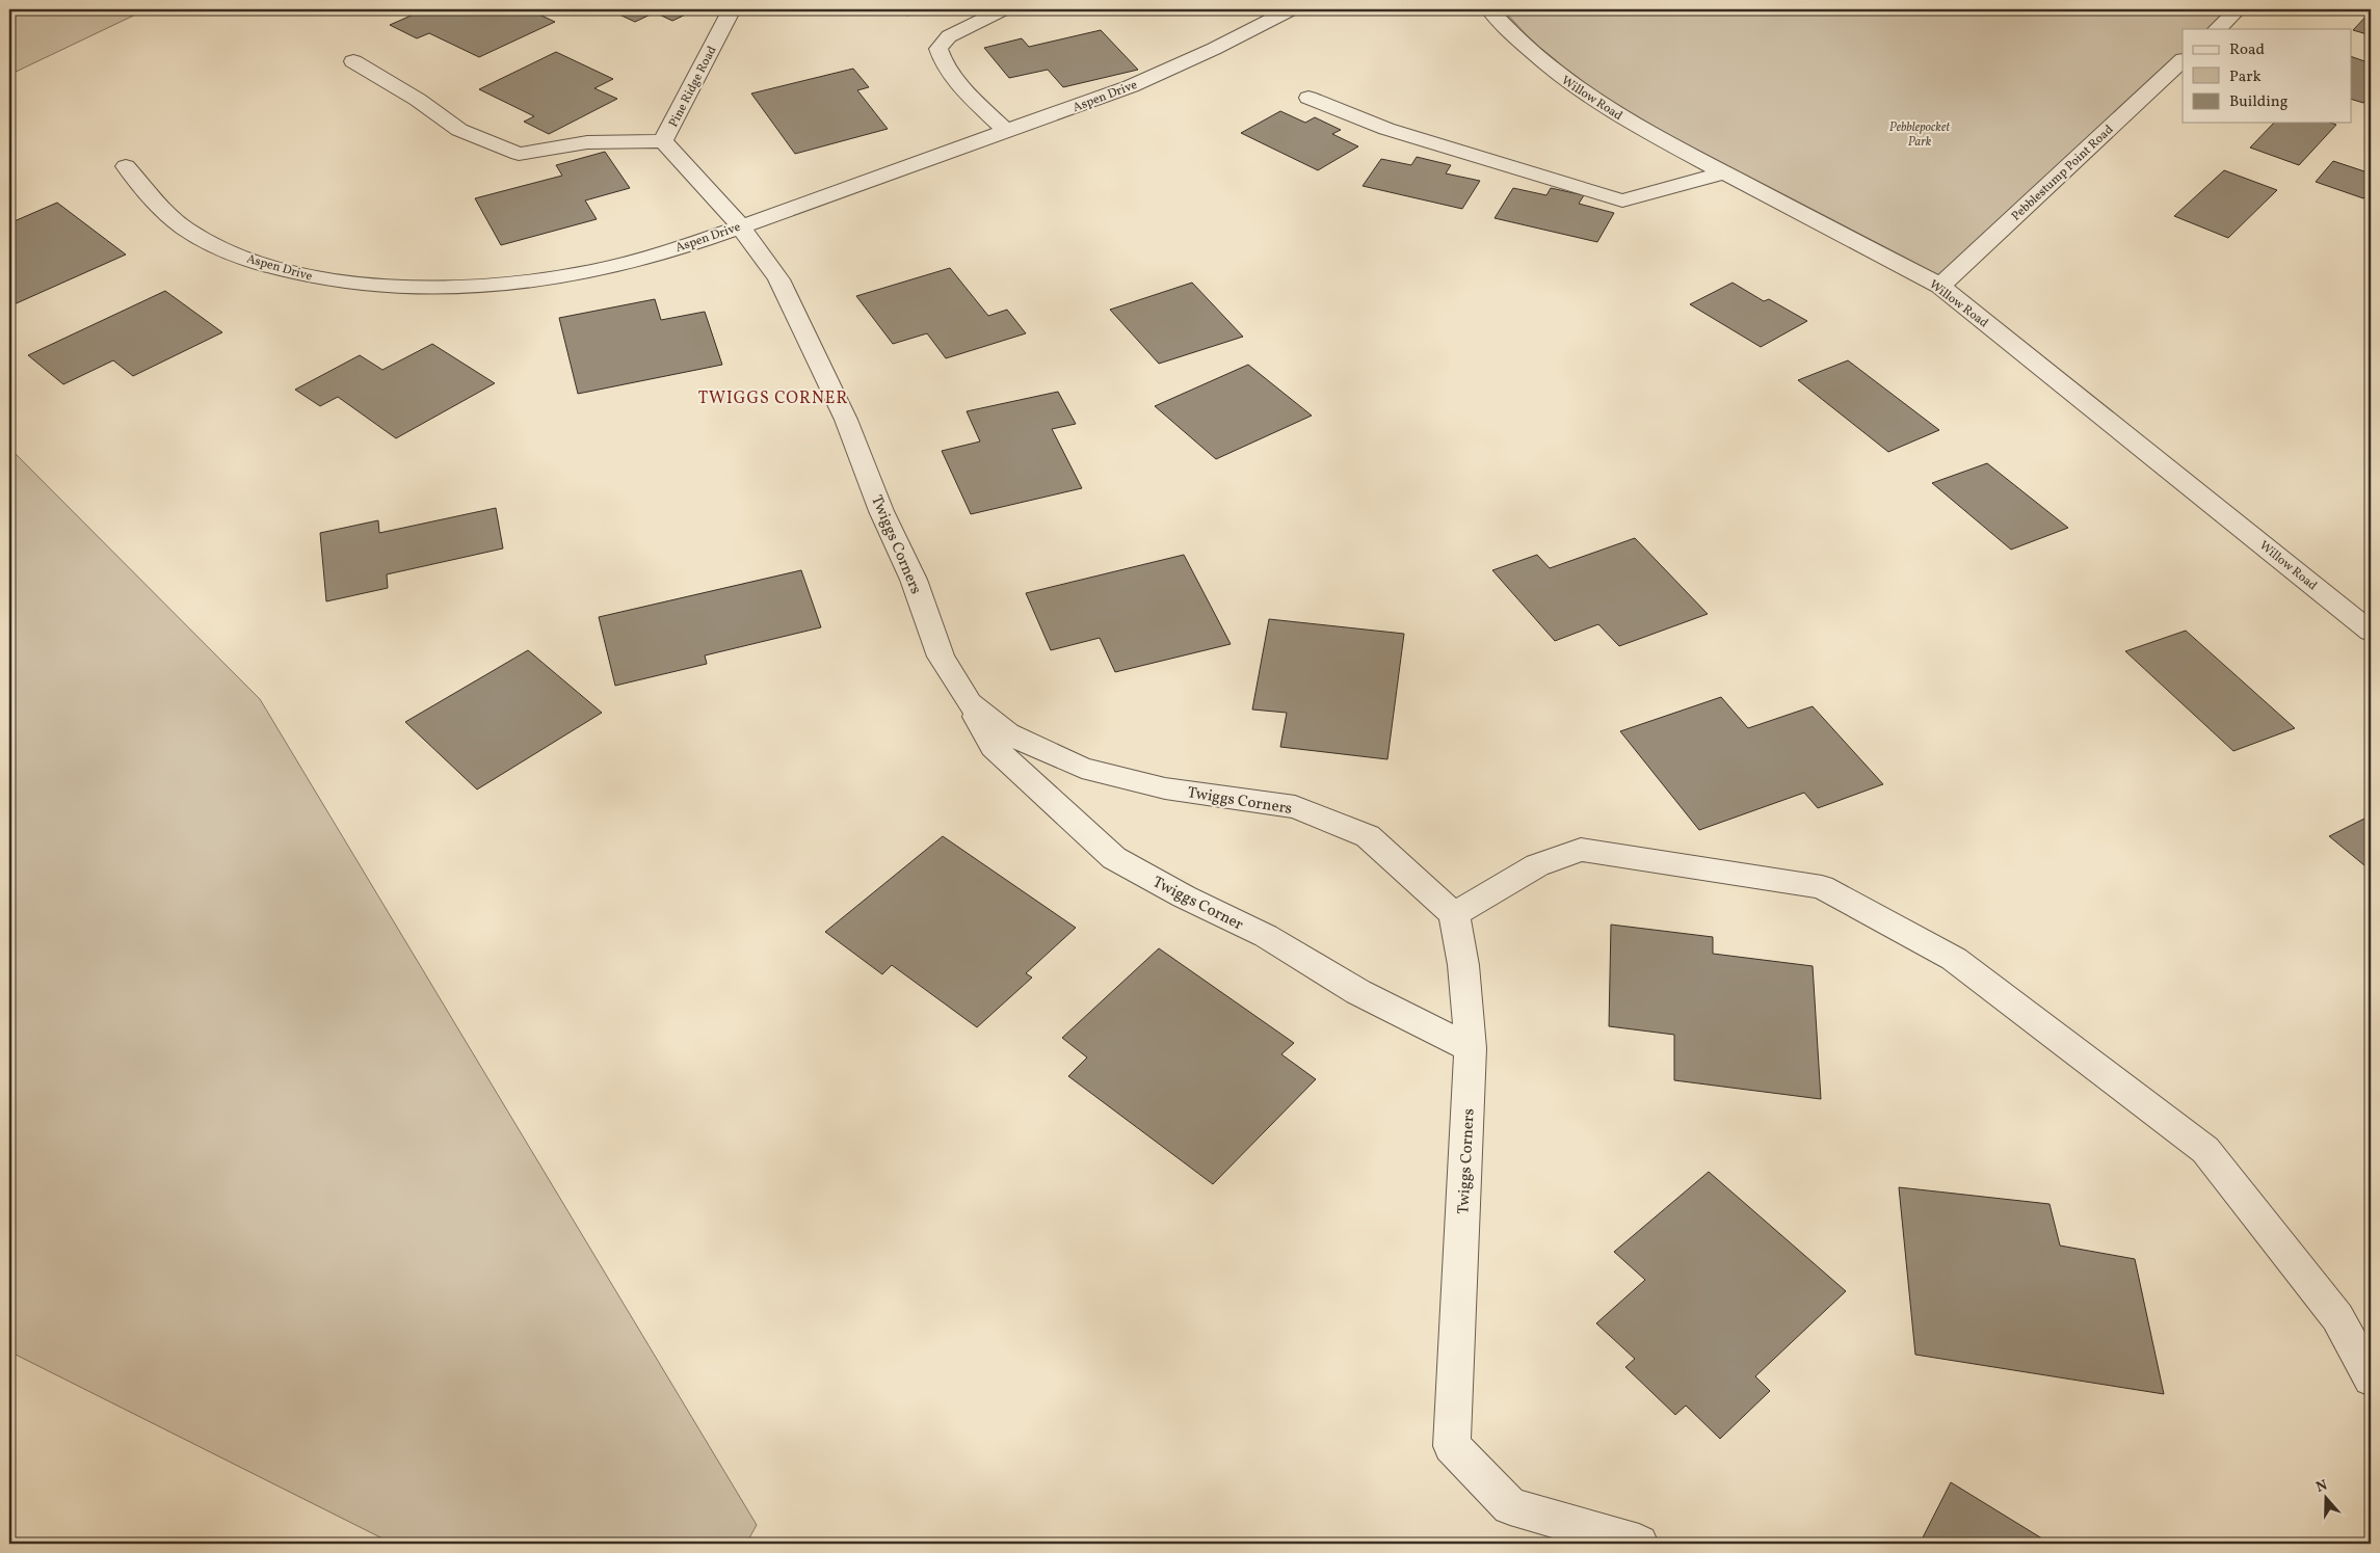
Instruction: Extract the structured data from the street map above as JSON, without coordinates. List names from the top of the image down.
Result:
{
  "streets": {
    "street": [
      "Pine Ridge Road",
      "Aspen Drive",
      "Willow Road",
      "Pebblestump Point Road",
      "Twiggs Corners",
      "Twiggs Corner"
    ]
  },
  "crossings": [
    ["Pine Ridge Road", "Twiggs Corners"],
    ["Aspen Drive", "Twiggs Corners"],
    ["Willow Road", "Pebblestump Point Road"],
    ["Twiggs Corners", "Twiggs Corner"]
  ],
  "districts": ["TWIGGS CORNER"],
  "parks": ["Pebblepocket Park"],
  "legend": ["Road", "Park", "Building"],
  "north": "top"
}
